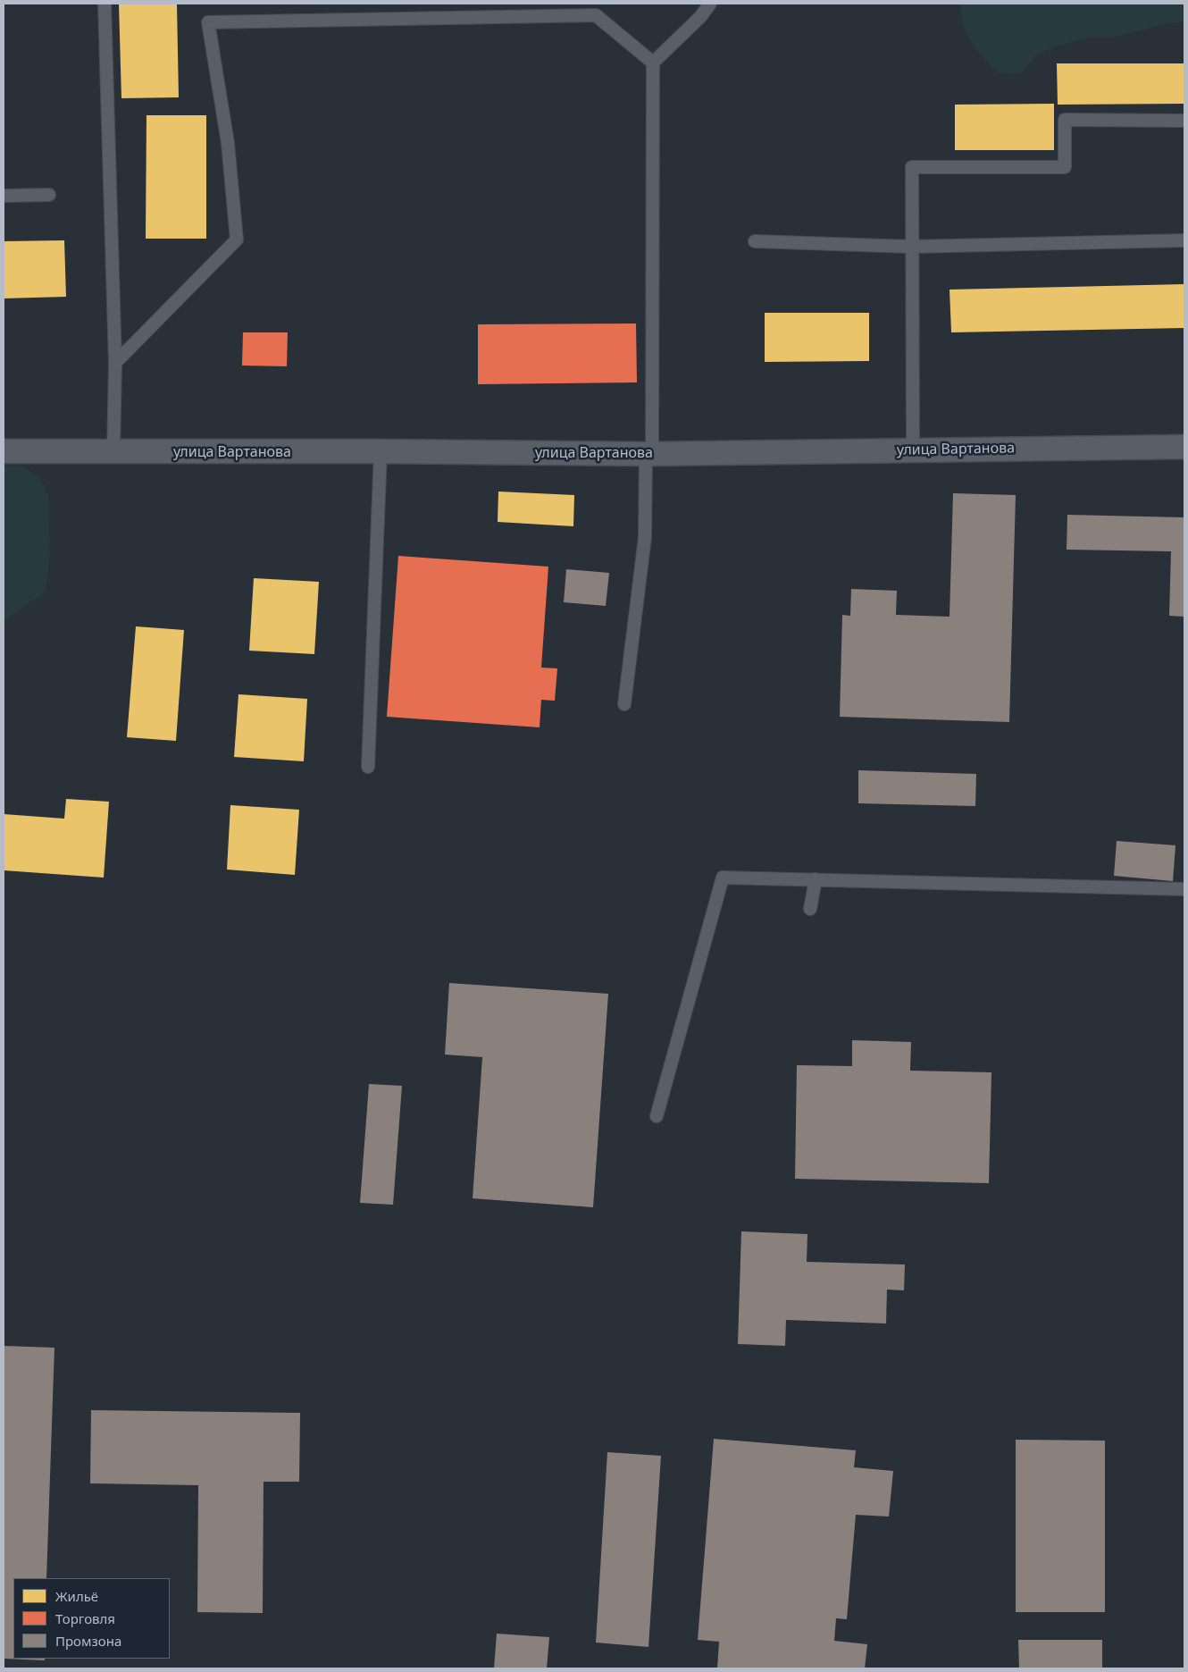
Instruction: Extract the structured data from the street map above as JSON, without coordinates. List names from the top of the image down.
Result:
{
  "streets": {
    "street": ["улица Вартанова"]
  },
  "legend": ["Жильё", "Торговля", "Промзона"]
}
